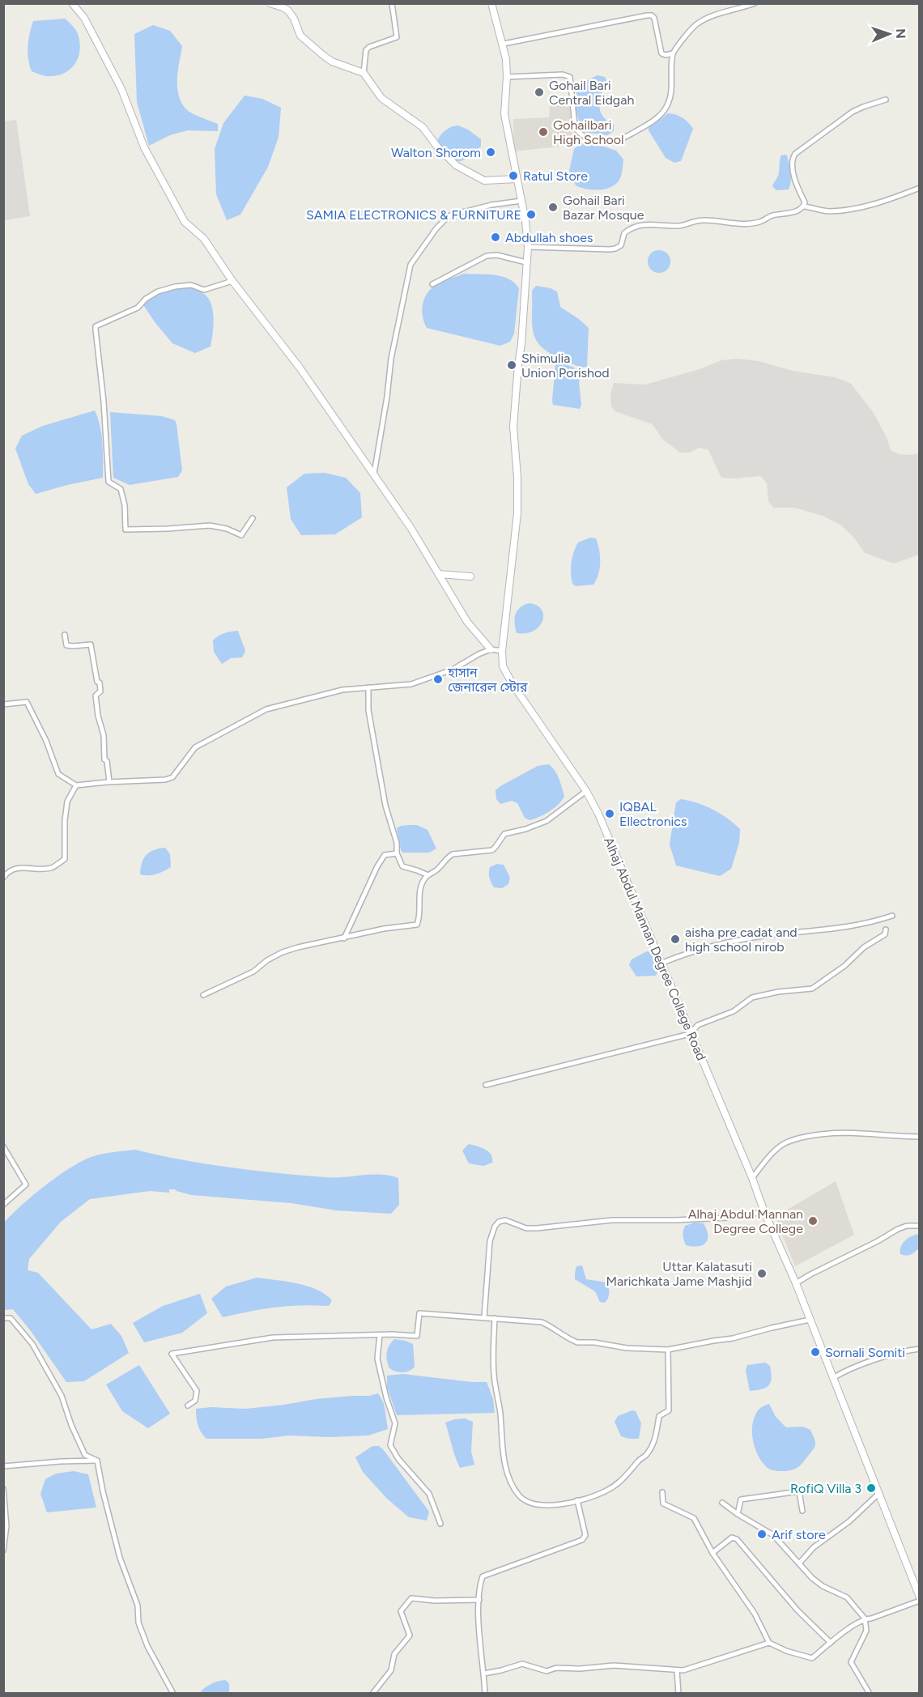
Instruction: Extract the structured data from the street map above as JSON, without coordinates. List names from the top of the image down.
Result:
{
  "streets": {
    "street": ["Alhaj Abdul Mannan Degree College Road"]
  },
  "places": [
    "Gohail Bari Central Eidgah",
    "Gohailbari High School",
    "Walton Shorom",
    "Ratul Store",
    "Gohail Bari Bazar Mosque",
    "SAMIA ELECTRONICS & FURNITURE",
    "Abdullah shoes",
    "Shimulia Union Porishod",
    "হাসান জেনারেল স্টোর",
    "IQBAL Ellectronics",
    "aisha pre cadat and high school nirob",
    "Alhaj Abdul Mannan Degree College",
    "Uttar Kalatasuti Marichkata Jame Mashjid",
    "Sornali Somiti",
    "RofiQ Villa 3",
    "Arif store"
  ],
  "north": "right"
}
